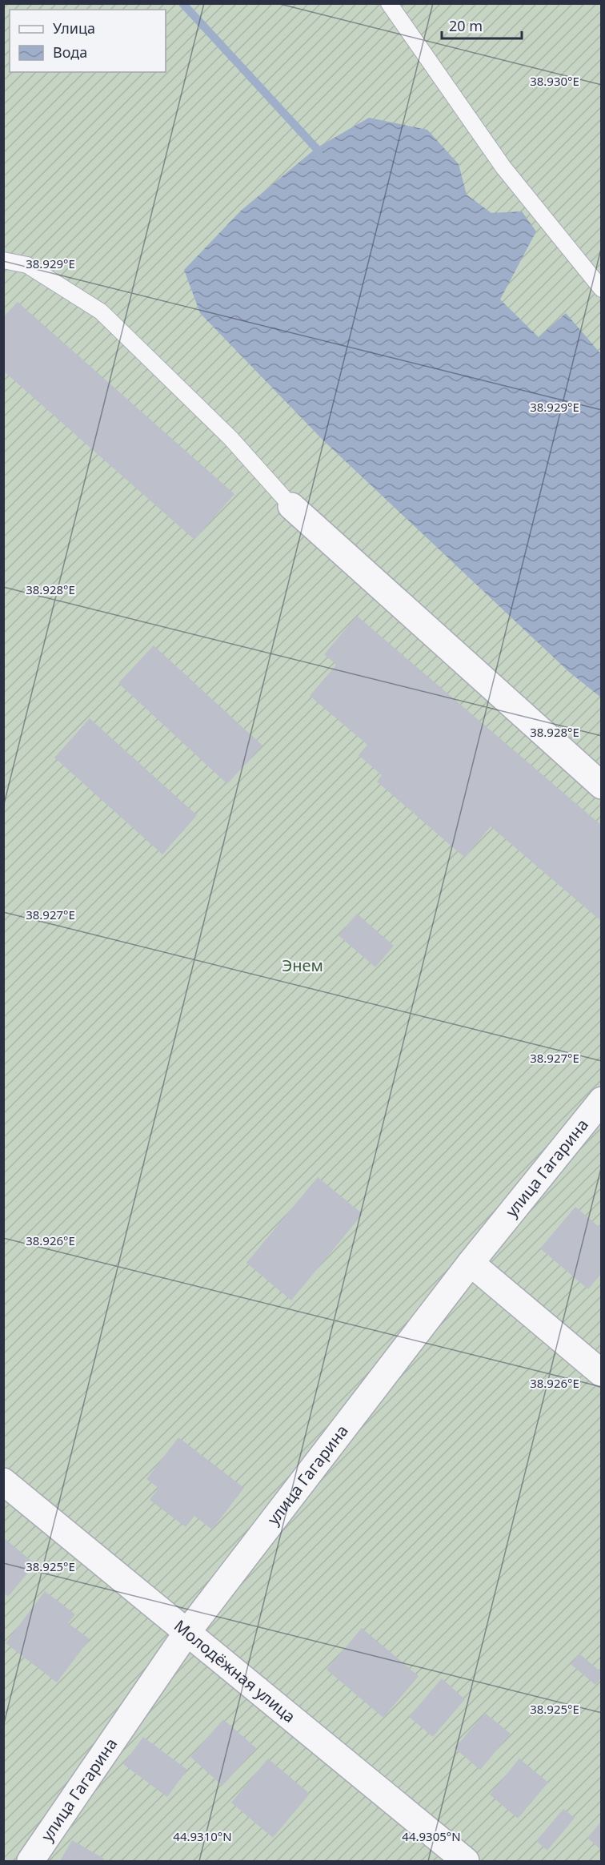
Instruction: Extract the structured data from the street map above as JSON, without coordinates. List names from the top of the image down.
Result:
{
  "streets": {
    "street": ["улица Гагарина", "Молодёжная улица"]
  },
  "crossings": [
    ["улица Гагарина", "Молодёжная улица"]
  ],
  "parks": ["Энем"],
  "legend": ["Улица", "Вода"],
  "scale_bar": "20 m",
  "coordinates": [
    "38.930°E",
    "38.929°E",
    "38.928°E",
    "38.927°E",
    "38.926°E",
    "38.925°E",
    "44.9310°N",
    "44.9305°N"
  ]
}
